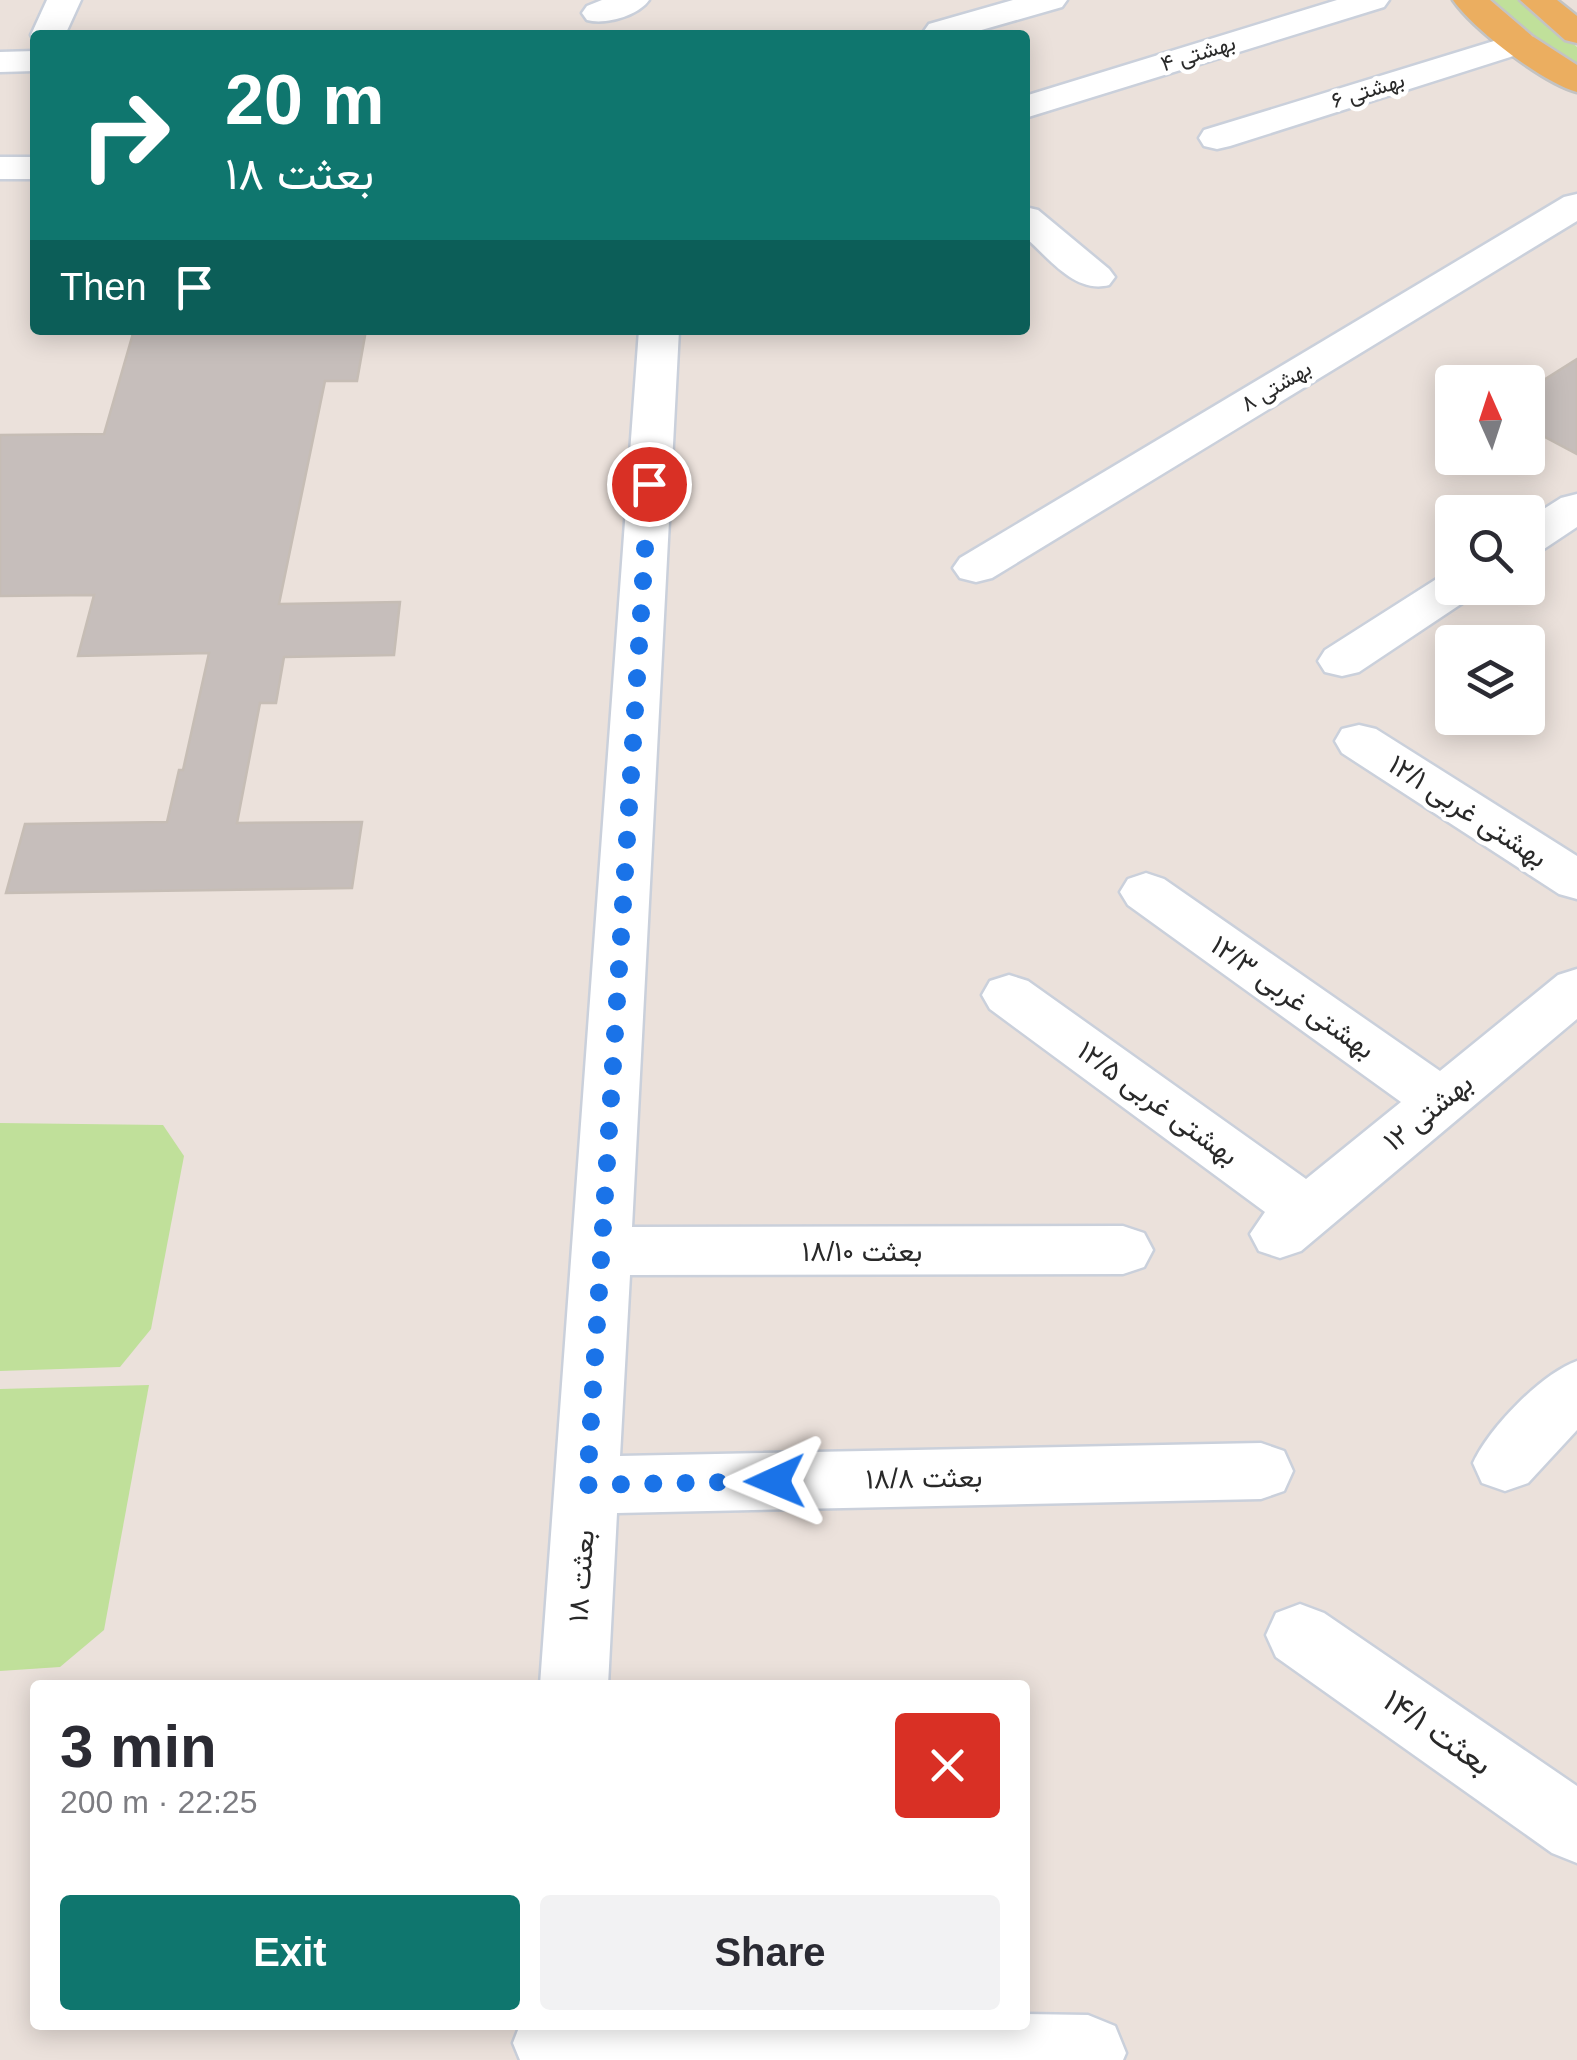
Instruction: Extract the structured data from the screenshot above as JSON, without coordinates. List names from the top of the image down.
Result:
{
  "streets": {
    "street": [
      "۴ بهشتی",
      "۶ بهشتی",
      "۸ بهشتی",
      "۱۲/۱ بهشتی غربی",
      "۱۲/۳ بهشتی غربی",
      "۱۲/۵ بهشتی غربی",
      "۱۲ بهشتی",
      "۱۸/۱۰ بعثت",
      "۱۸/۸ بعثت",
      "بعثت ۱۸",
      "۱۴/۱ بعثت"
    ]
  },
  "crossings": [
    ["۴ بهشتی", "۶ بهشتی"],
    ["۱۲/۳ بهشتی غربی", "۱۲ بهشتی"],
    ["۱۲/۵ بهشتی غربی", "۱۲ بهشتی"],
    ["۱۸/۱۰ بعثت", "بعثت ۱۸"],
    ["۱۸/۸ بعثت", "بعثت ۱۸"]
  ],
  "north": "top",
  "page": {
    "turn": ["20 m", "بعثت ۱۸"],
    "then": "Then",
    "heading": ["3 min", "200 m · 22:25"],
    "buttons": ["Exit", "Share"]
  }
}
